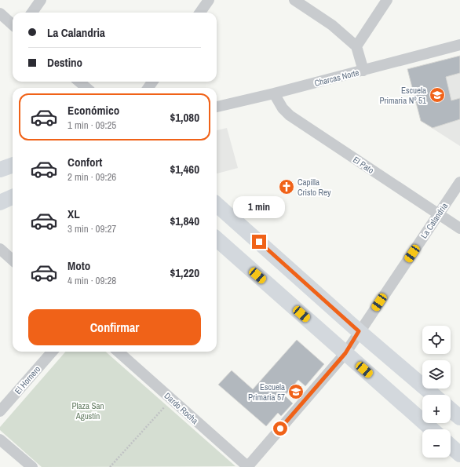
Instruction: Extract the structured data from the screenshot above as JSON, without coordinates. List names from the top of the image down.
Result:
{
  "streets": {
    "street": [
      "Charcas Norte",
      "El Pato",
      "La Calandria",
      "El Hornero",
      "Dardo Rocha"
    ]
  },
  "crossings": [
    ["Charcas Norte", "El Pato"],
    ["El Pato", "La Calandria"],
    ["La Calandria", "Dardo Rocha"]
  ],
  "parks": ["Plaza San Agustín"],
  "places": {
    "school or university": ["Escuela Primaria Nº 51", "Escuela Primaria 57"],
    "church": ["Capilla Cristo Rey"]
  },
  "page": {
    "banner": ["La Calandria", "Destino"],
    "list": [
      {
        "name": "Económico",
        "note": "1 min · 09:25",
        "value": "$1,080"
      },
      {
        "name": "Confort",
        "note": "2 min · 09:26",
        "value": "$1,460"
      },
      {
        "name": "XL",
        "note": "3 min · 09:27",
        "value": "$1,840"
      },
      {
        "name": "Moto",
        "note": "4 min · 09:28",
        "value": "$1,220"
      }
    ],
    "bubble": "1 min",
    "buttons": "Confirmar",
    "map_buttons": ["+", "−"]
  }
}
